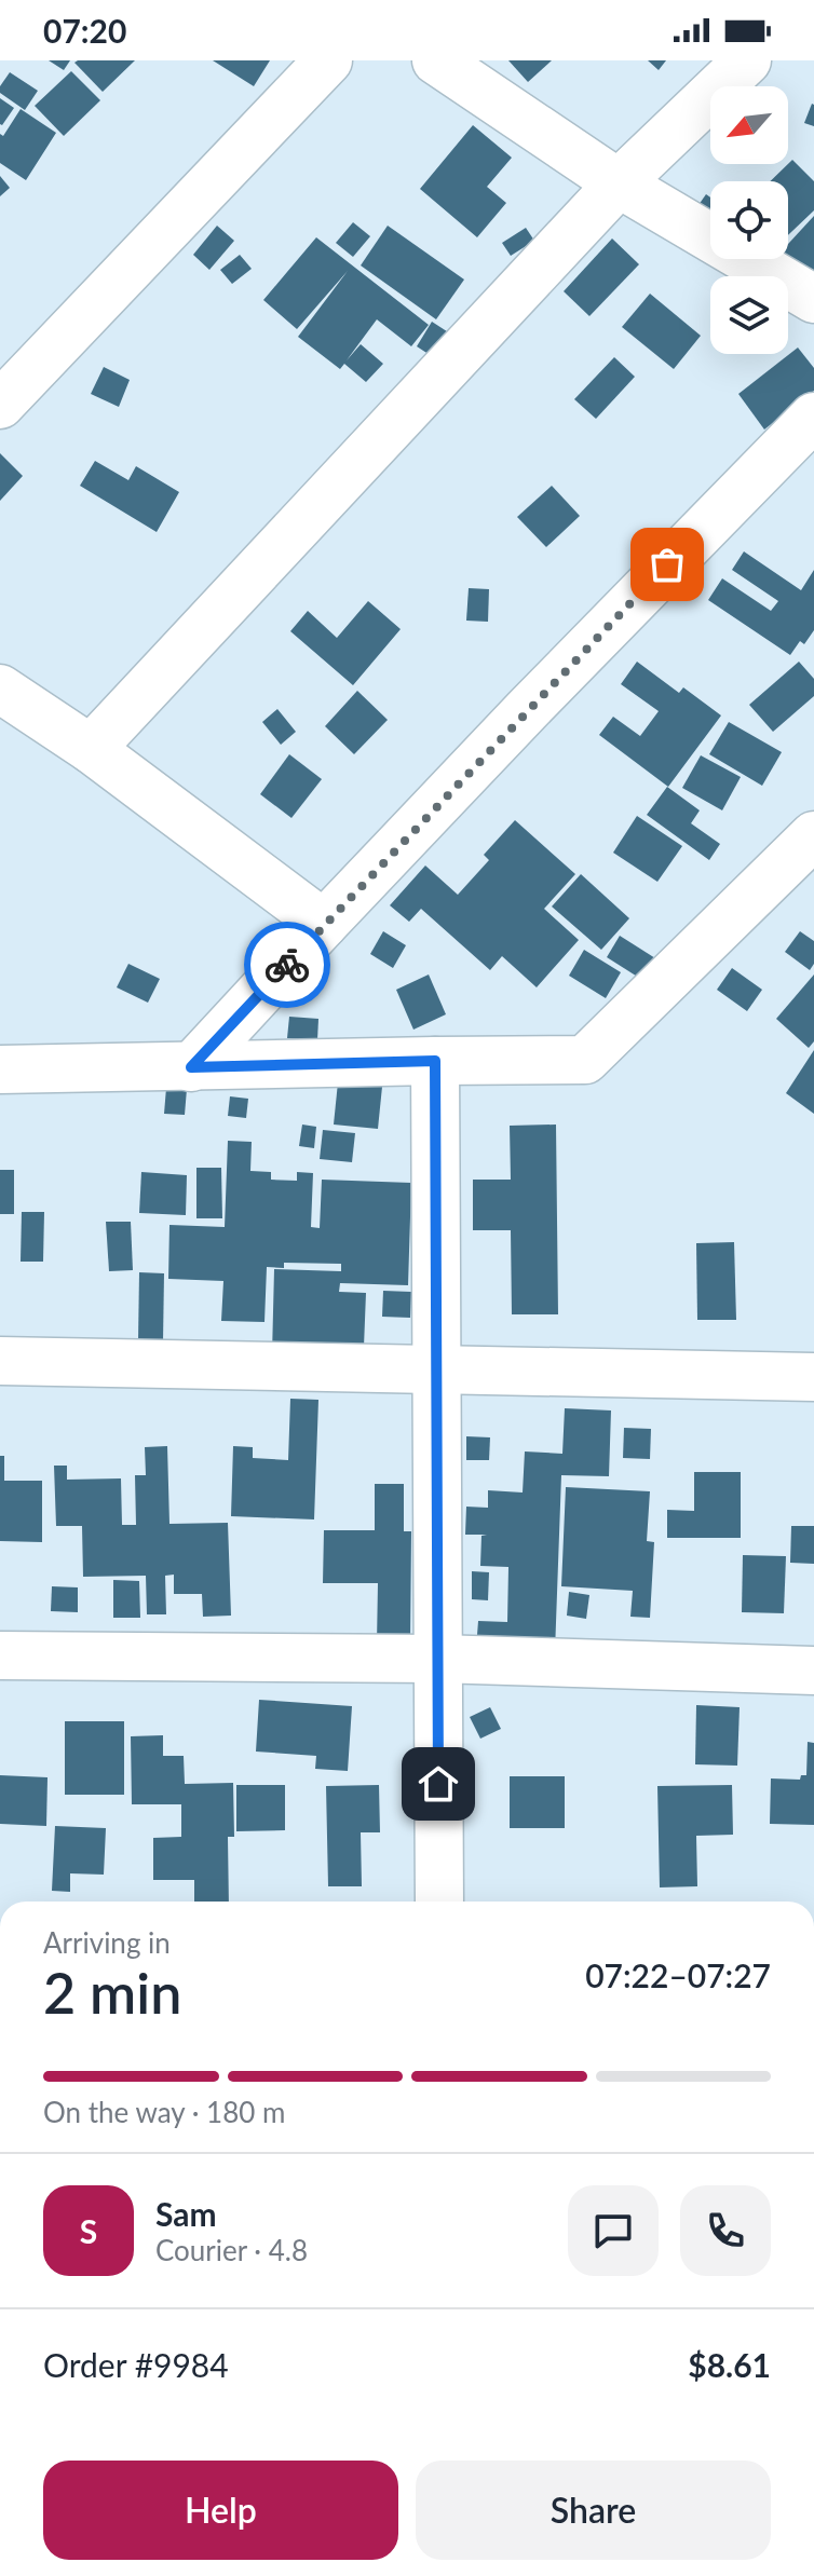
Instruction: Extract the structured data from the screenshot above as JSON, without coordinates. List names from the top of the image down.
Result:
{
  "north": "bottom left",
  "page": {
    "status": "07:20",
    "heading": ["2 min", "Arriving in", "07:22–07:27"],
    "panel": [
      "Sam",
      "Courier · 4.8",
      "Order #9984",
      "$8.61"
    ],
    "bar": "On the way · 180 m",
    "round": "S",
    "buttons": ["Help", "Share"]
  }
}
